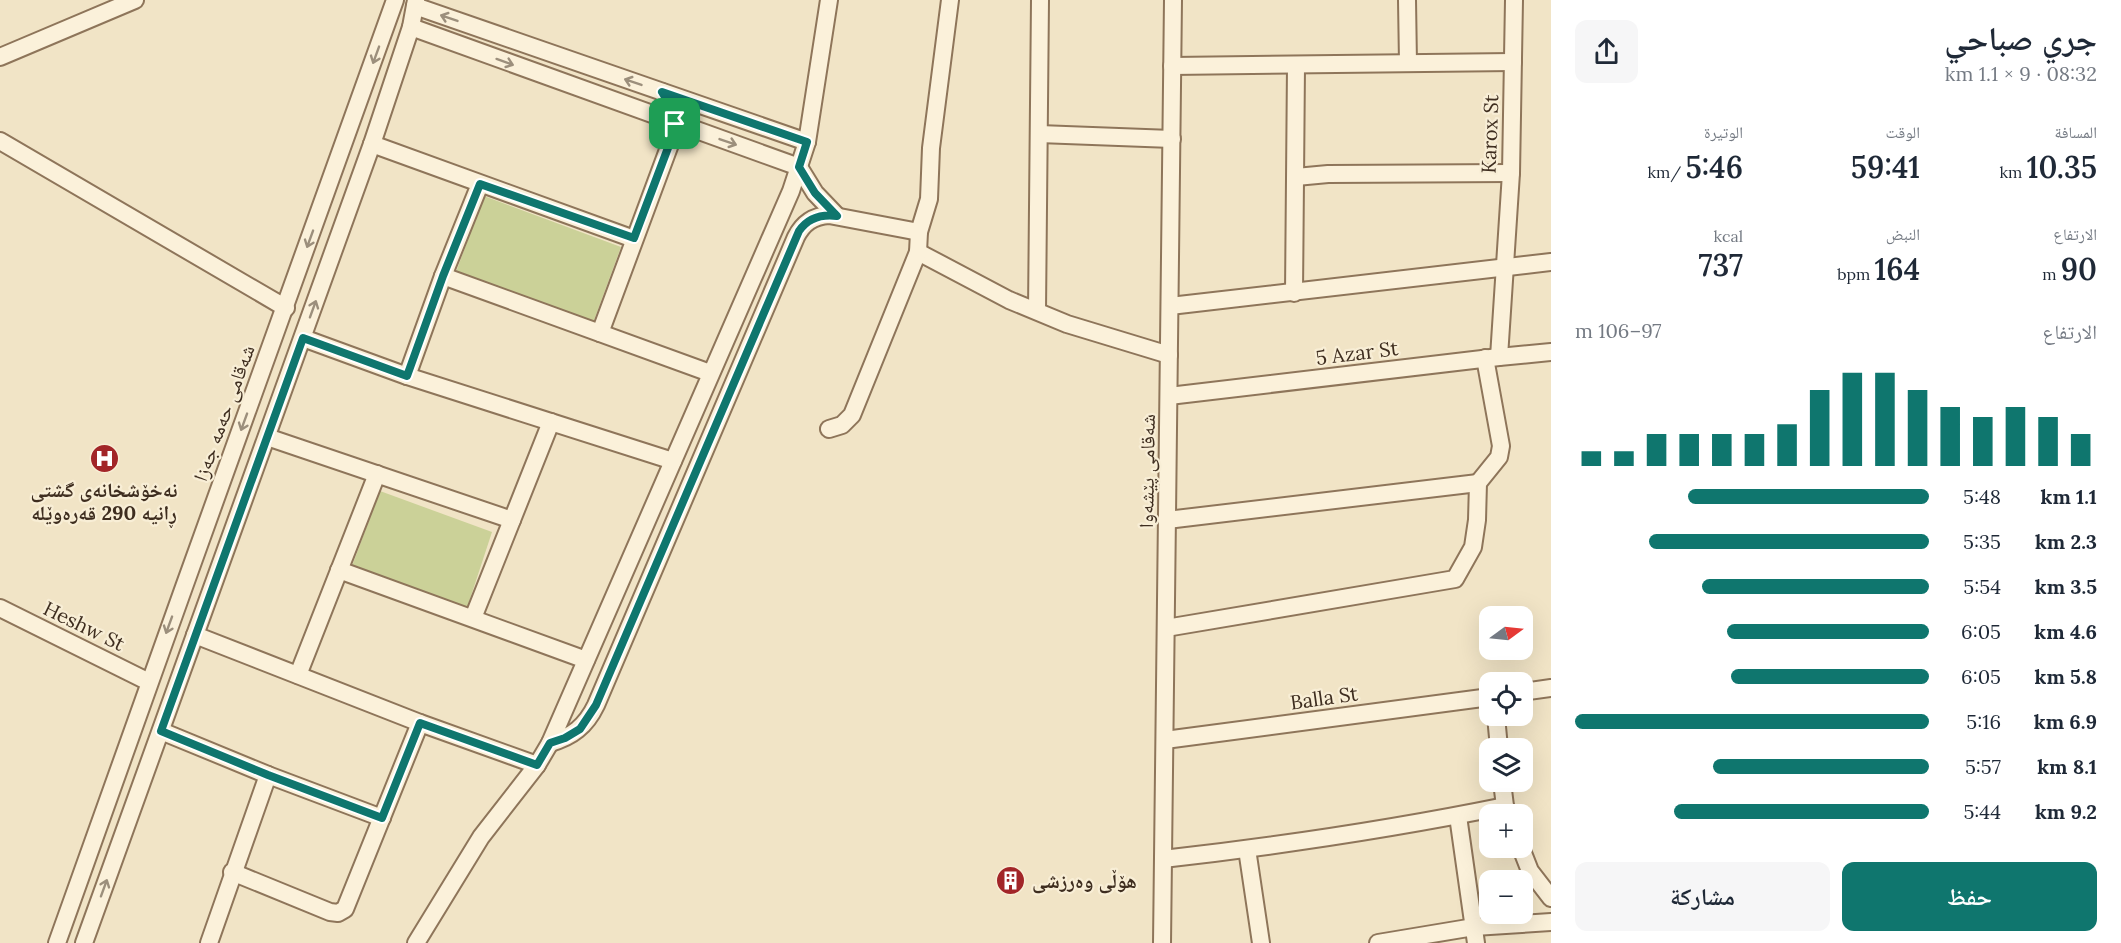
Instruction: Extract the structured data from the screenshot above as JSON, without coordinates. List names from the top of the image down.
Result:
{
  "streets": {
    "street": [
      "Karox St",
      "5 Azar St",
      "شەقامی حەمە جەزا",
      "شەقامی پێشەوا",
      "Heshw St",
      "Balla St"
    ]
  },
  "crossings": [
    ["Karox St", "5 Azar St"],
    ["5 Azar St", "شەقامی پێشەوا"],
    ["شەقامی حەمە جەزا", "Heshw St"],
    ["شەقامی پێشەوا", "Balla St"]
  ],
  "places": {
    "hospital": ["نەخۆشخانەی گشتی ڕانیە 290 قەرەوێلە"],
    "building": ["هۆڵی وەرزشی"]
  },
  "north": "right",
  "page": {
    "heading": ["جري صباحي", "08:32 · 9 × 1.1 km"],
    "stats": [
      ["المسافة", "10.35 km"],
      ["الوقت", "59:41"],
      ["الوتيرة", "5:46 /km"],
      ["الارتفاع", "90 m"],
      ["النبض", "164 bpm"],
      ["kcal", "737"]
    ],
    "chart": ["الارتفاع", "97–106 m"],
    "list": [
      {
        "name": "1.1 km",
        "note": "5:48"
      },
      {
        "name": "2.3 km",
        "note": "5:35"
      },
      {
        "name": "3.5 km",
        "note": "5:54"
      },
      {
        "name": "4.6 km",
        "note": "6:05"
      },
      {
        "name": "5.8 km",
        "note": "6:05"
      },
      {
        "name": "6.9 km",
        "note": "5:16"
      },
      {
        "name": "8.1 km",
        "note": "5:57"
      },
      {
        "name": "9.2 km",
        "note": "5:44"
      }
    ],
    "map_buttons": ["+", "−"],
    "buttons": ["حفظ", "مشاركة"]
  }
}
